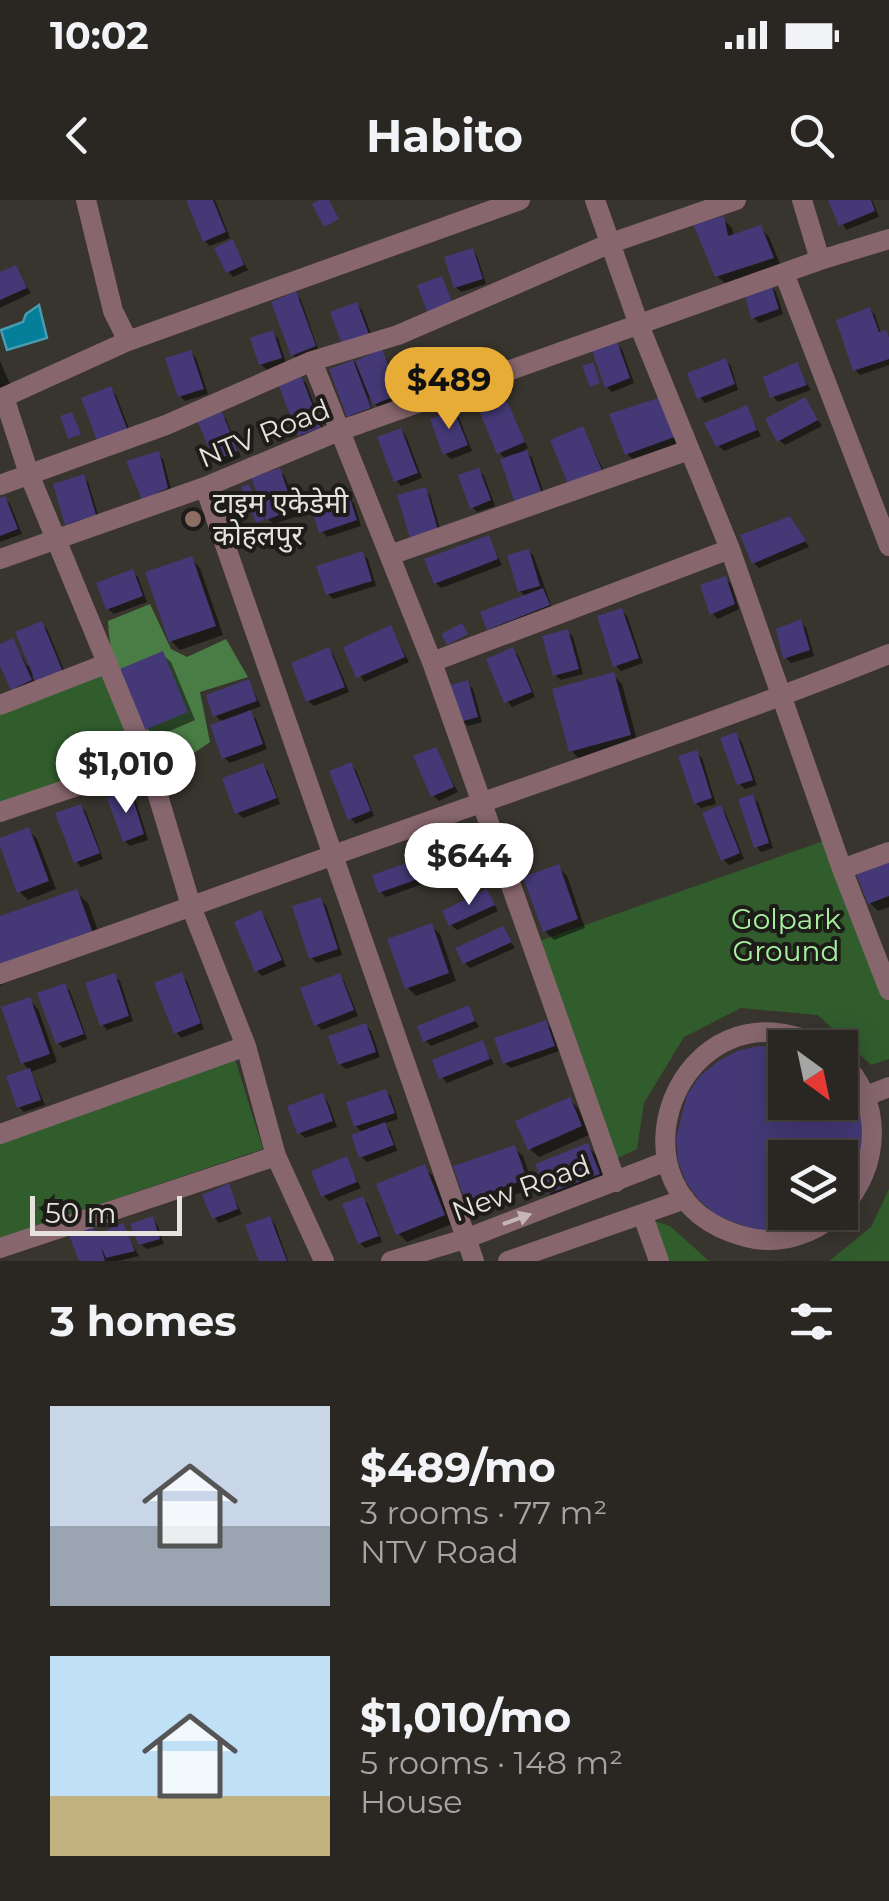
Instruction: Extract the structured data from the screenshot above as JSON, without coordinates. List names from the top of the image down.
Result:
{
  "streets": {
    "street": ["NTV Road", "New Road"]
  },
  "parks": ["Golpark Ground"],
  "places": ["टाइम एकेडेमी कोहलपुर"],
  "scale_bar": "50 m",
  "north": "bottom right",
  "page": {
    "status": "10:02",
    "header": "Habito",
    "price": ["$489", "$1,010", "$644"],
    "scale": "50 m",
    "heading": "3 homes",
    "list": [
      {
        "name": "$489/mo",
        "note": "3 rooms · 77 m² · NTV Road"
      },
      {
        "name": "$1,010/mo",
        "note": "5 rooms · 148 m² · House"
      }
    ]
  }
}
